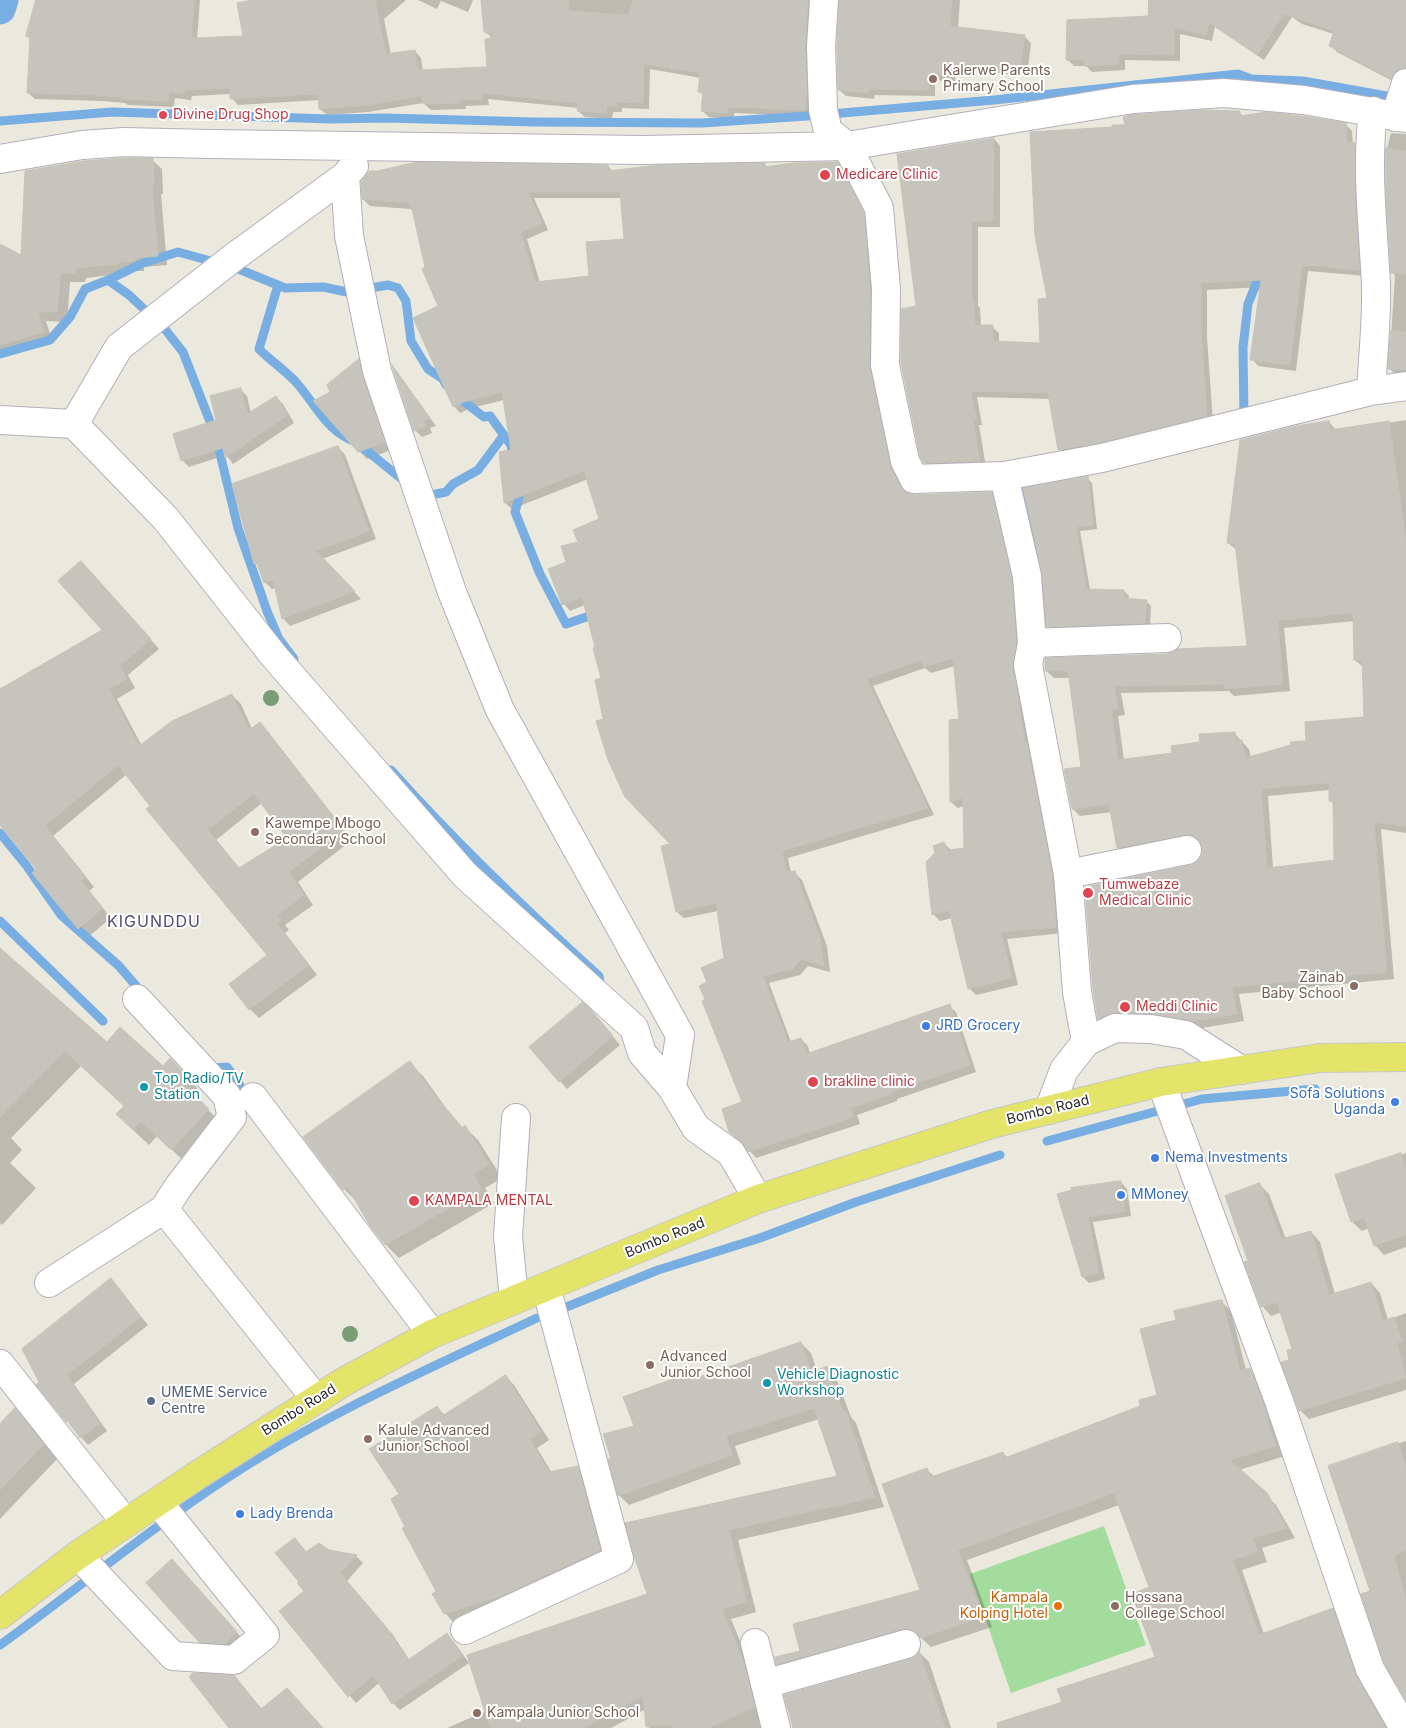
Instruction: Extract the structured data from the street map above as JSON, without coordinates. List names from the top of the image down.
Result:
{
  "streets": {
    "main road": ["Bombo Road"]
  },
  "districts": ["KIGUNDDU"],
  "places": [
    "Kalerwe Parents Primary School",
    "Divine Drug Shop",
    "Medicare Clinic",
    "Kawempe Mbogo Secondary School",
    "Tumwebaze Medical Clinic",
    "Zainab Baby School",
    "Meddi Clinic",
    "JRD Grocery",
    "brakline clinic",
    "Top Radio/TV Station",
    "Sofa Solutions Uganda",
    "Nema Investments",
    "MMoney",
    "KAMPALA MENTAL",
    "Advanced Junior School",
    "Vehicle Diagnostic Workshop",
    "UMEME Service Centre",
    "Kalule Advanced Junior School",
    "Lady Brenda",
    "Kampala Kolping Hotel",
    "Hossana College School",
    "Kampala Junior School"
  ]
}
